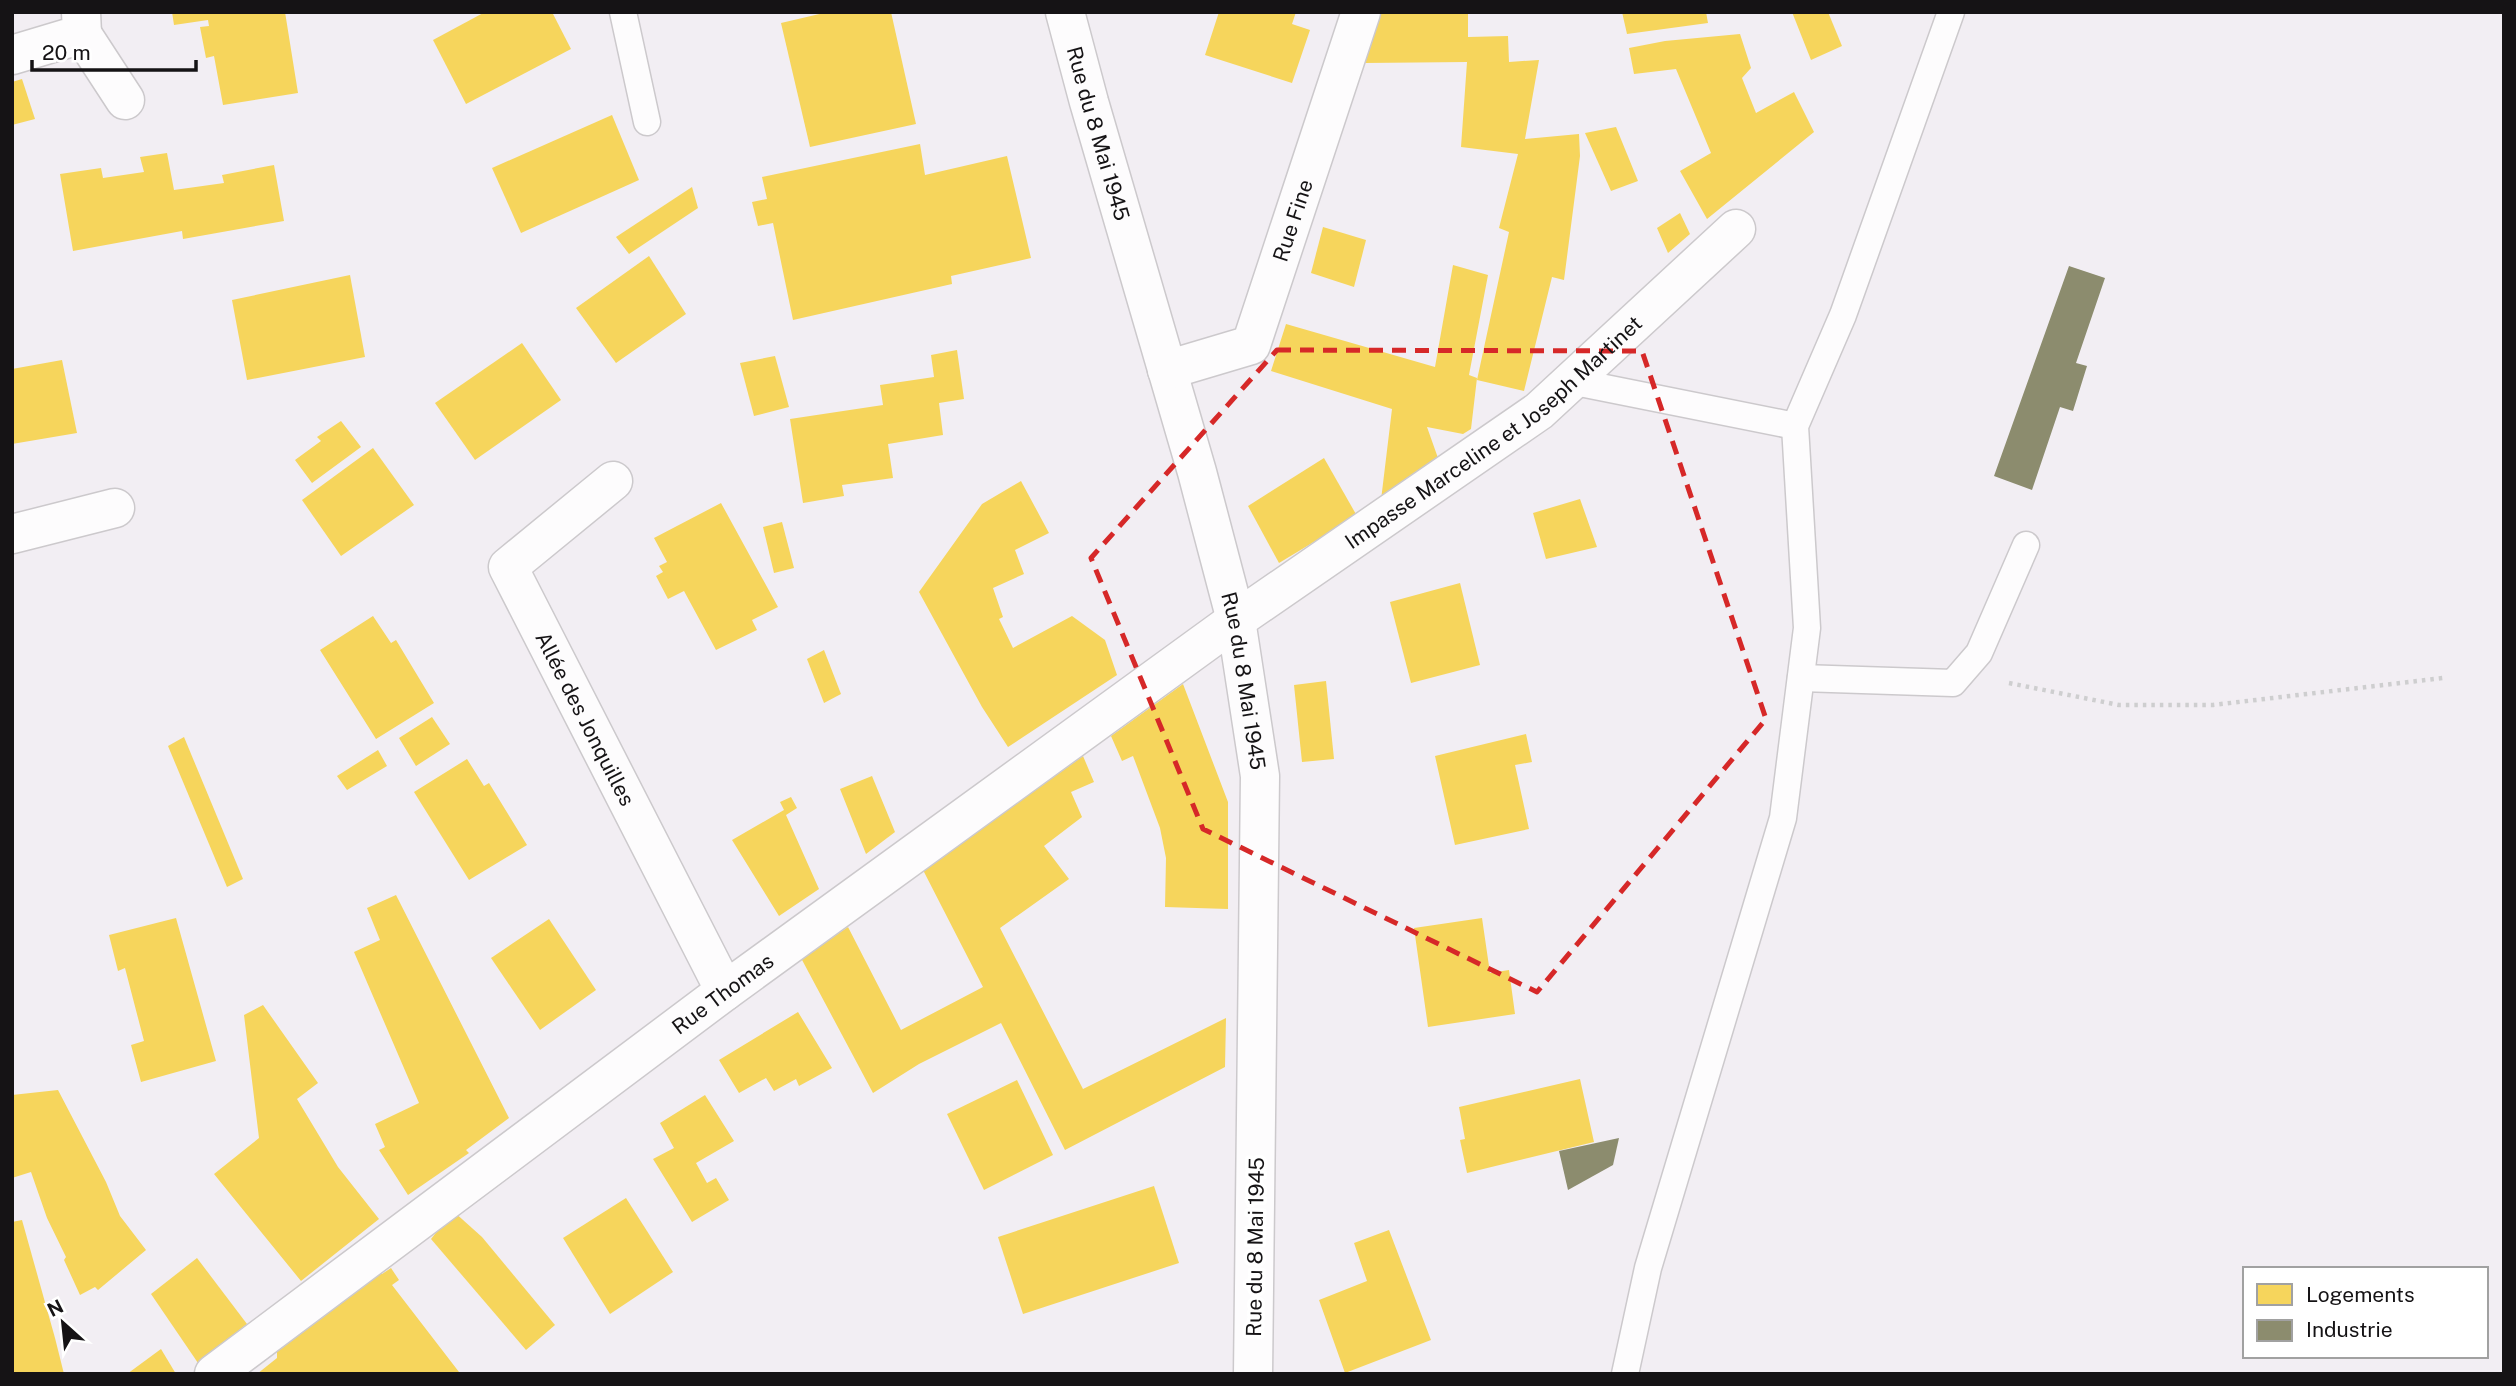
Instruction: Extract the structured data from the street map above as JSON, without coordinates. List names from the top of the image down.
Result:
{
  "streets": {
    "street": [
      "Rue du 8 Mai 1945",
      "Rue Fine",
      "Impasse Marceline et Joseph Martinet",
      "Allée des Jonquilles",
      "Rue Thomas"
    ]
  },
  "crossings": [
    ["Rue du 8 Mai 1945", "Rue Fine"],
    ["Rue du 8 Mai 1945", "Impasse Marceline et Joseph Martinet"],
    ["Rue du 8 Mai 1945", "Rue Thomas"],
    ["Impasse Marceline et Joseph Martinet", "Rue Thomas"],
    ["Allée des Jonquilles", "Rue Thomas"]
  ],
  "legend": ["Logements", "Industrie"],
  "scale_bar": "20 m",
  "north": "top left"
}
